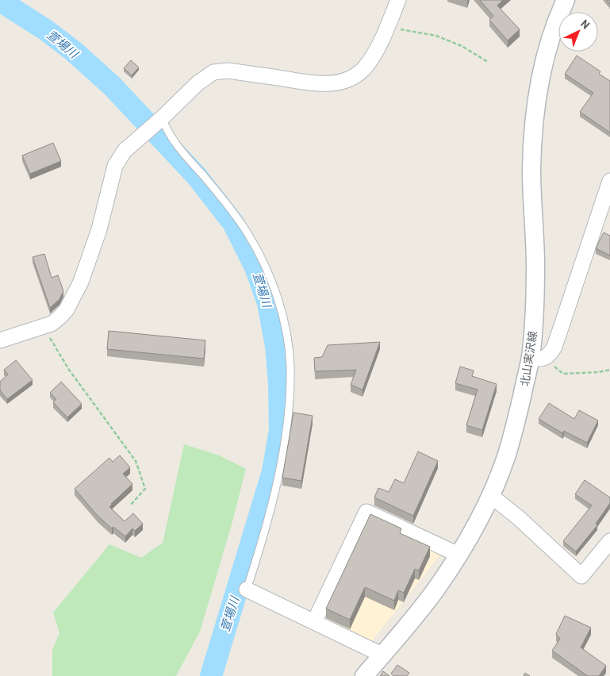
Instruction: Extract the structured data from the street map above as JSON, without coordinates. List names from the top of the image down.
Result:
{
  "streets": {
    "street": ["北山実沢線"]
  },
  "water": ["萱場川"],
  "north": "top right"
}
